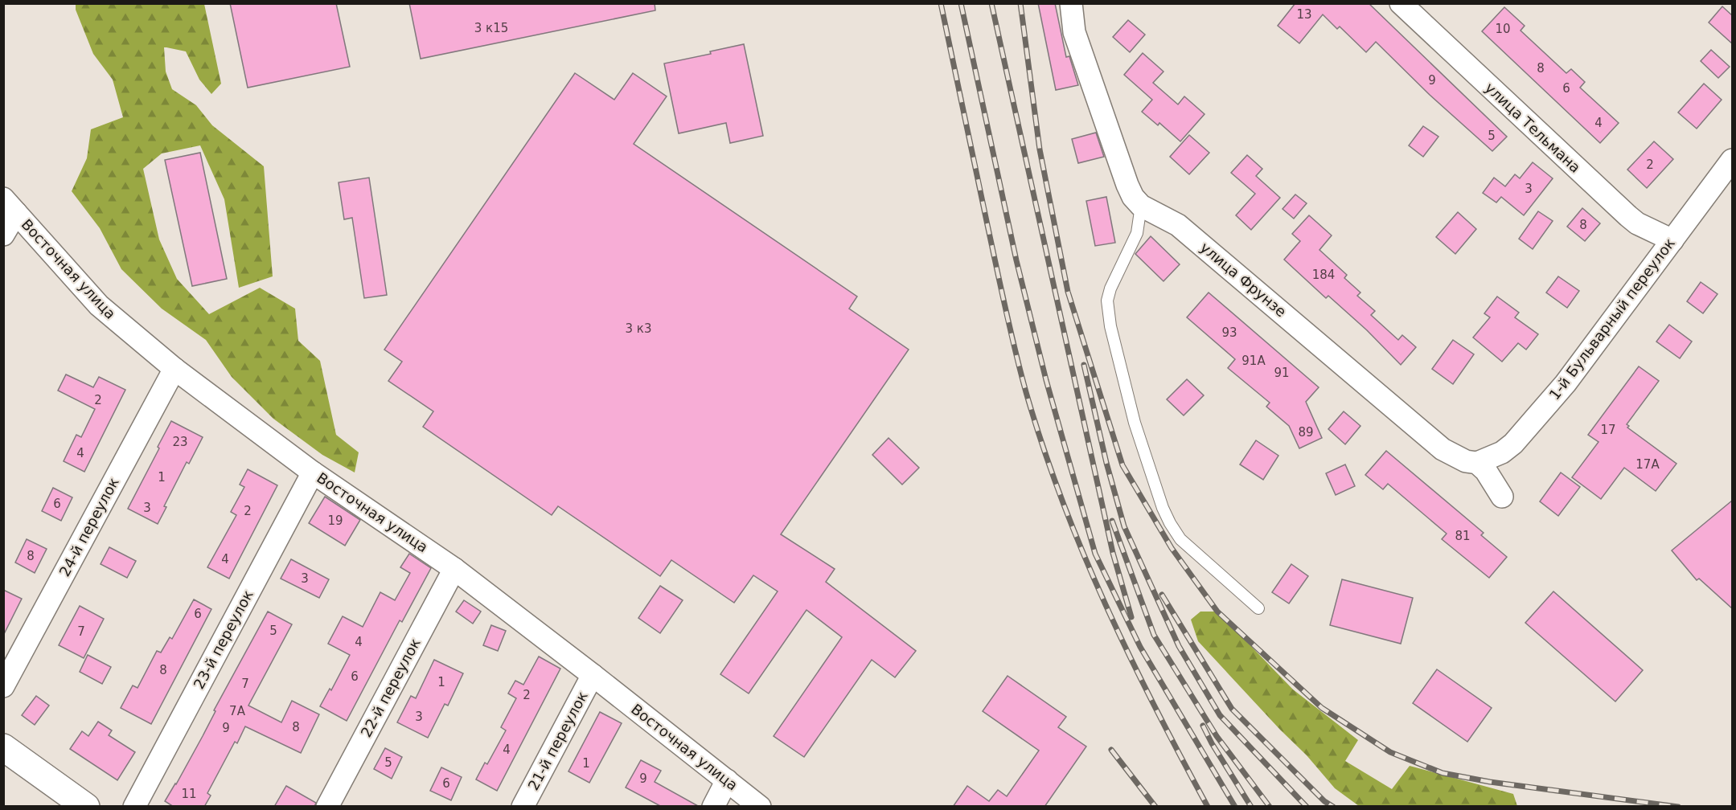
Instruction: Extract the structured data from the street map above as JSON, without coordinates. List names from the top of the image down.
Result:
{
  "streets": {
    "street": [
      "улица Тельмана",
      "Восточная улица",
      "улица Фрунзе",
      "1-й Бульварный переулок",
      "24-й переулок",
      "23-й переулок",
      "22-й переулок",
      "21-й переулок"
    ]
  },
  "crossings": [
    ["улица Тельмана", "1-й Бульварный переулок"],
    ["Восточная улица", "24-й переулок"],
    ["Восточная улица", "23-й переулок"],
    ["Восточная улица", "22-й переулок"],
    ["Восточная улица", "21-й переулок"],
    ["улица Фрунзе", "1-й Бульварный переулок"]
  ],
  "house_numbers": [
    "13",
    "3 к15",
    "10",
    "8",
    "9",
    "6",
    "4",
    "5",
    "2",
    "3",
    "8",
    "184",
    "3 к3",
    "93",
    "91А",
    "91",
    "2",
    "17",
    "89",
    "23",
    "4",
    "17А",
    "1",
    "6",
    "3",
    "2",
    "19",
    "81",
    "8",
    "4",
    "3",
    "6",
    "5",
    "7",
    "4",
    "8",
    "6",
    "1",
    "7",
    "2",
    "7А",
    "3",
    "8",
    "9",
    "4",
    "5",
    "1",
    "9",
    "6",
    "11"
  ]
}
